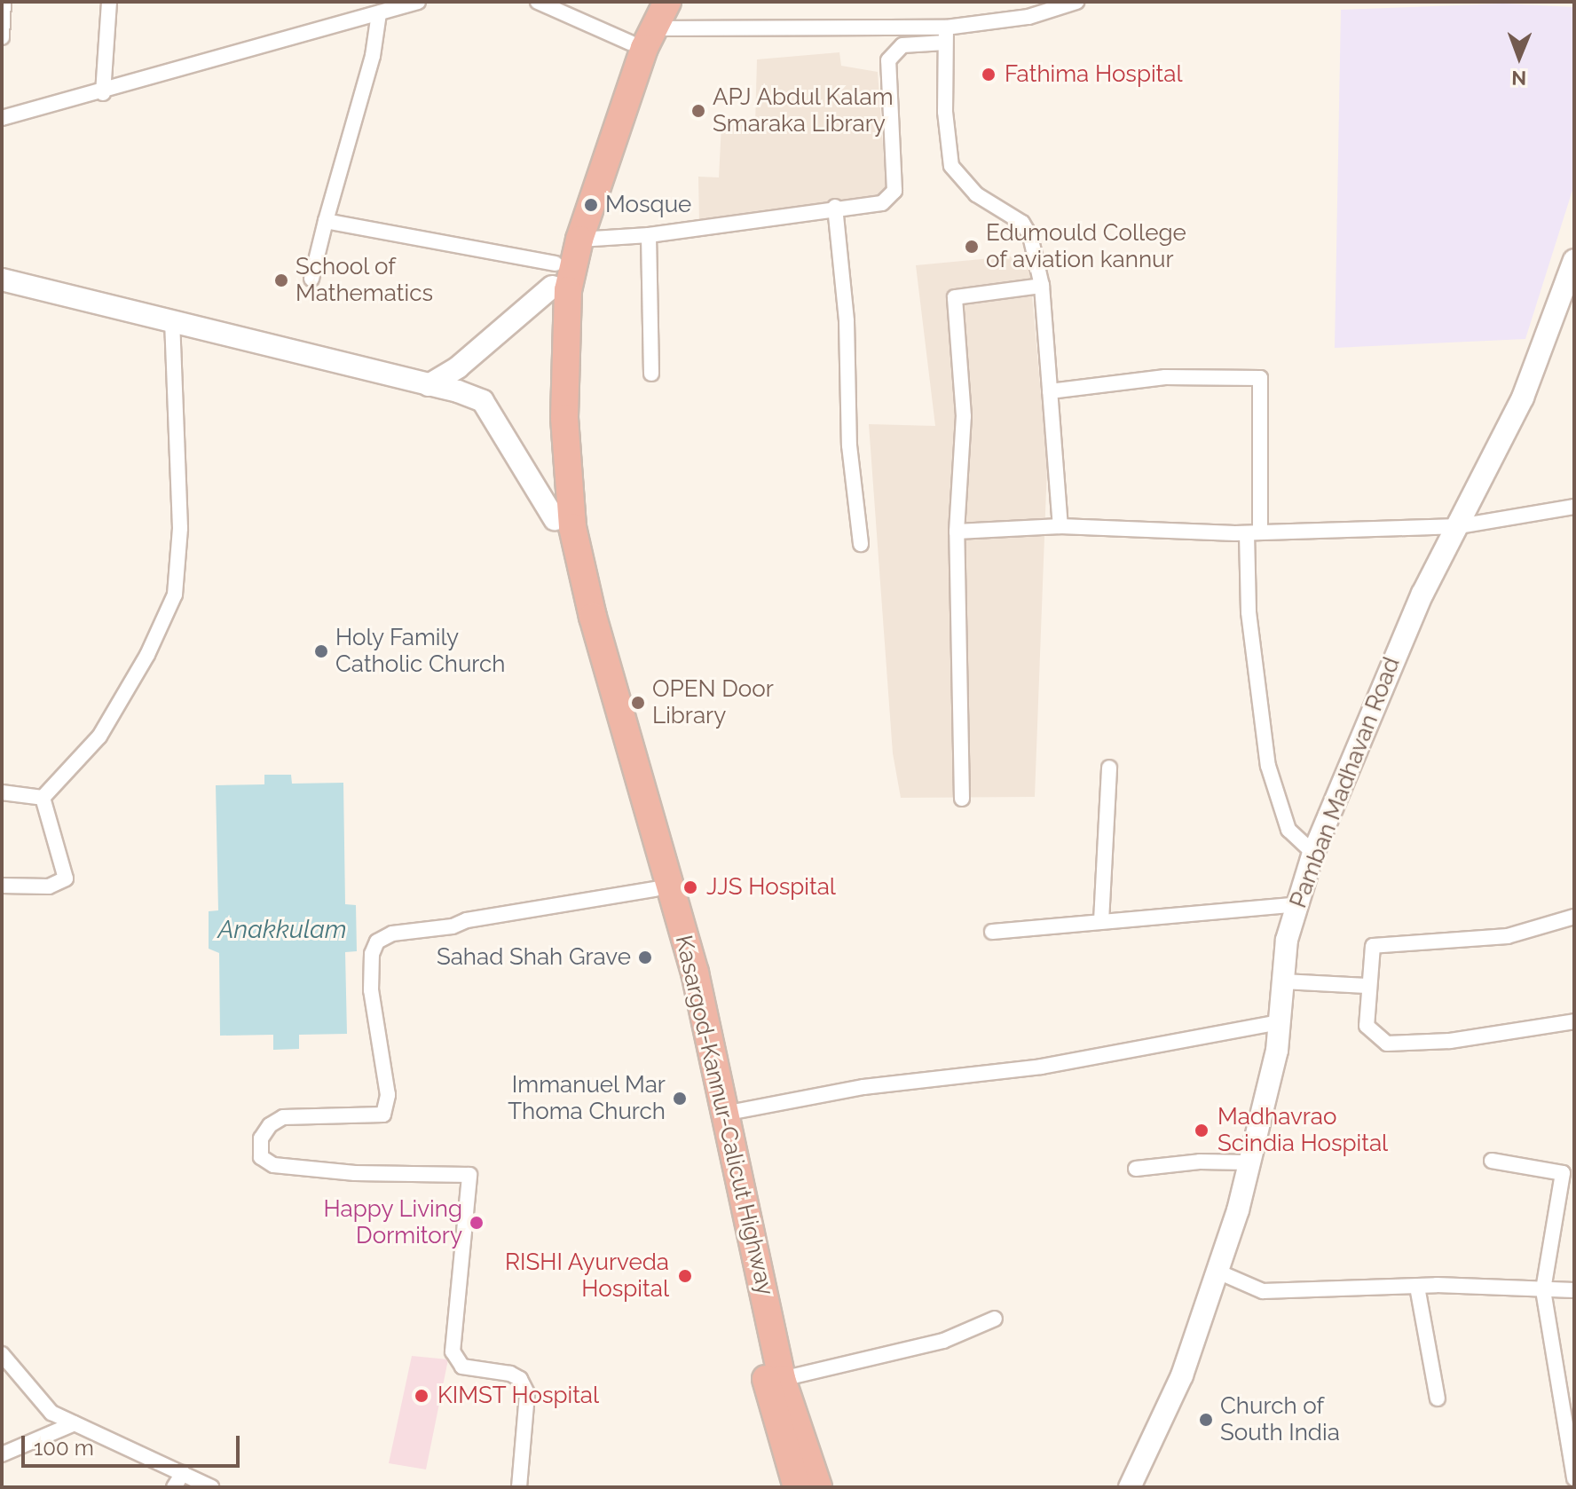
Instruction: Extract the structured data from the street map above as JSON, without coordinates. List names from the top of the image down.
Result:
{
  "streets": {
    "highway": ["Kasargod-Kannur-Calicut Highway"],
    "main road": ["Pamban Madhavan Road"]
  },
  "water": ["Anakkulam"],
  "places": [
    "Fathima Hospital",
    "APJ Abdul Kalam Smaraka Library",
    "Mosque",
    "Edumould College of aviation kannur",
    "School of Mathematics",
    "Holy Family Catholic Church",
    "OPEN Door Library",
    "JJS Hospital",
    "Sahad Shah Grave",
    "Immanuel Mar Thoma Church",
    "Madhavrao Scindia Hospital",
    "Happy Living Dormitory",
    "RISHI Ayurveda Hospital",
    "KIMST Hospital",
    "Church of South India"
  ],
  "scale_bar": "100 m",
  "north": "bottom"
}
